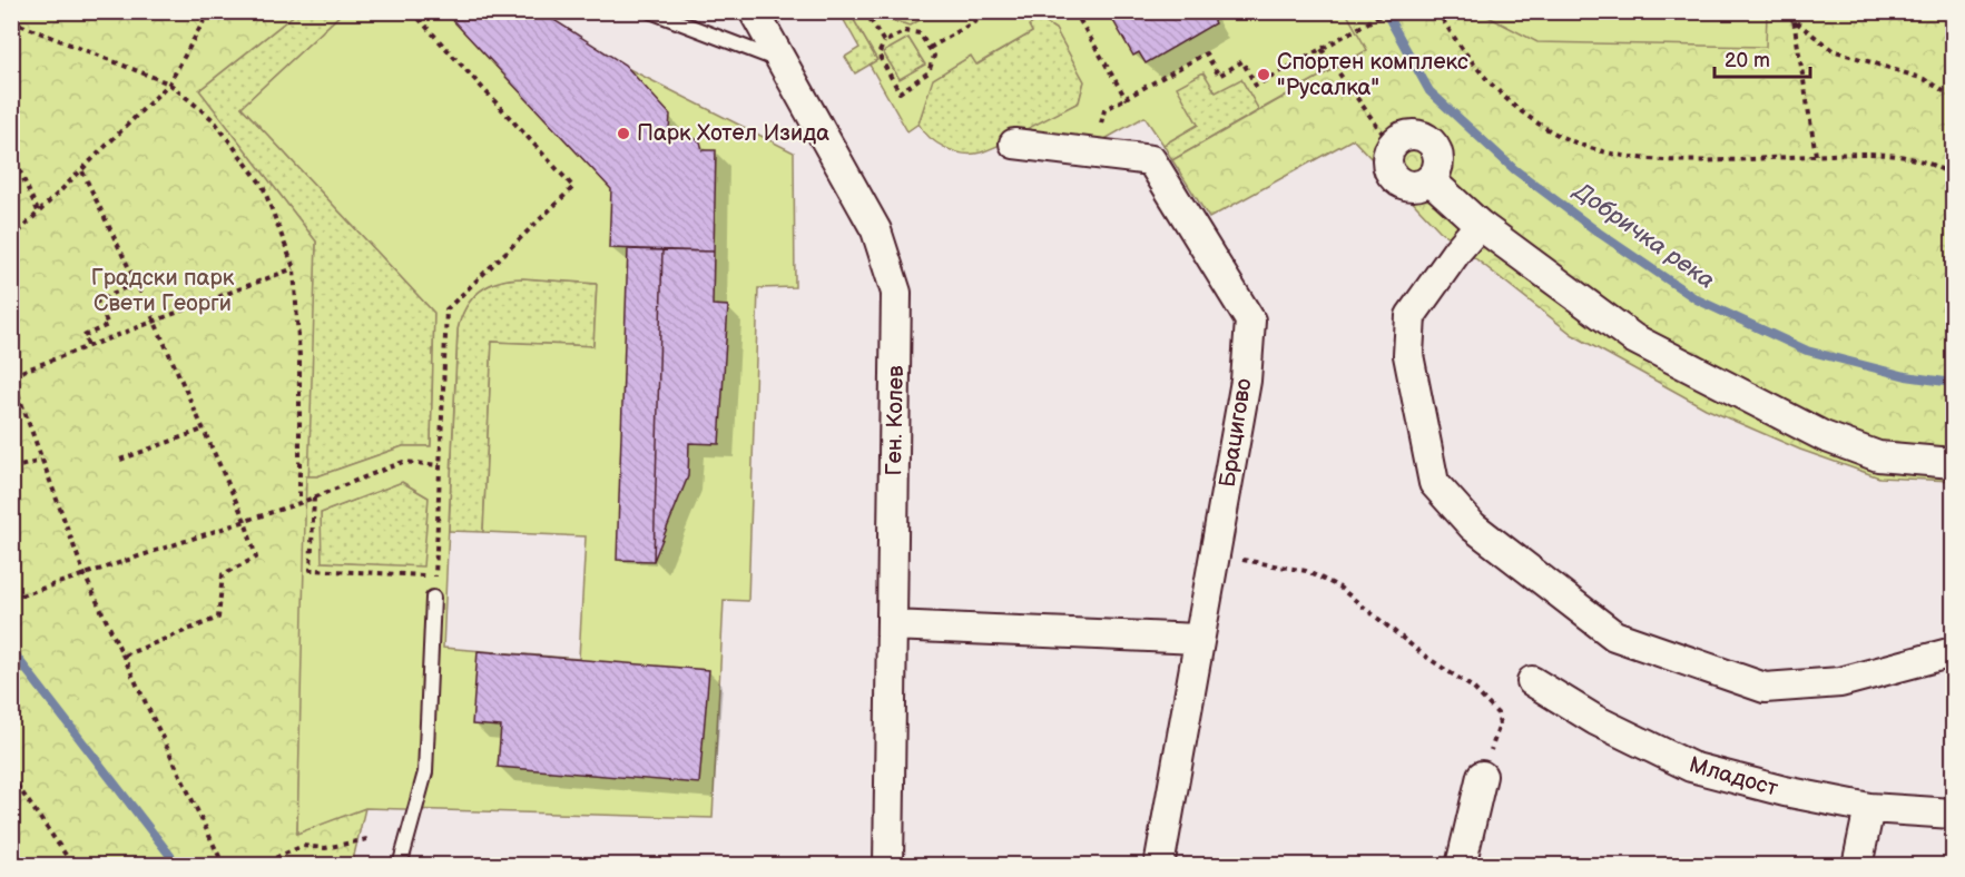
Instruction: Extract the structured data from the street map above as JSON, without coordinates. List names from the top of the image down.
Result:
{
  "streets": {
    "street": ["Ген. Колев", "Брацигово", "Младост"]
  },
  "water": ["Добричка река"],
  "parks": ["Градски парк Свети Георги"],
  "places": ["Спортен комплекс \"Русалка\"", "Парк Хотел Изида"],
  "scale_bar": "20 m"
}
